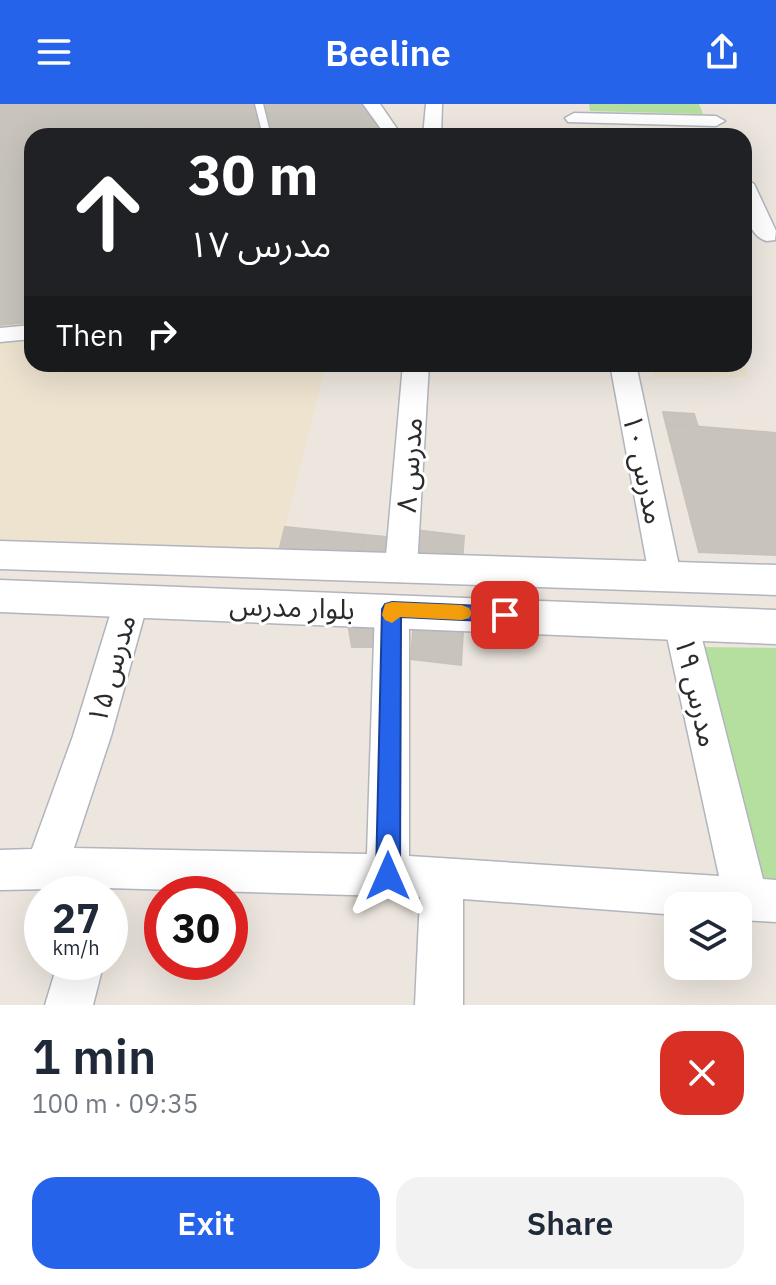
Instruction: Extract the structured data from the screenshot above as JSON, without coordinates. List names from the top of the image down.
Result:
{
  "streets": {
    "street": [
      "مدرس ۸",
      "مدرس ۱۰",
      "بلوار مدرس",
      "مدرس ۱۵",
      "مدرس ۱۹"
    ]
  },
  "crossings": [
    ["مدرس ۸", "بلوار مدرس"],
    ["مدرس ۱۰", "بلوار مدرس"],
    ["بلوار مدرس", "مدرس ۱۵"],
    ["بلوار مدرس", "مدرس ۱۹"]
  ],
  "page": {
    "header": "Beeline",
    "turn": ["30 m", "مدرس ۱۷"],
    "then": "Then",
    "speed": "27 km/h",
    "limit": "30",
    "heading": ["1 min", "100 m · 09:35"],
    "buttons": ["Exit", "Share"]
  }
}
